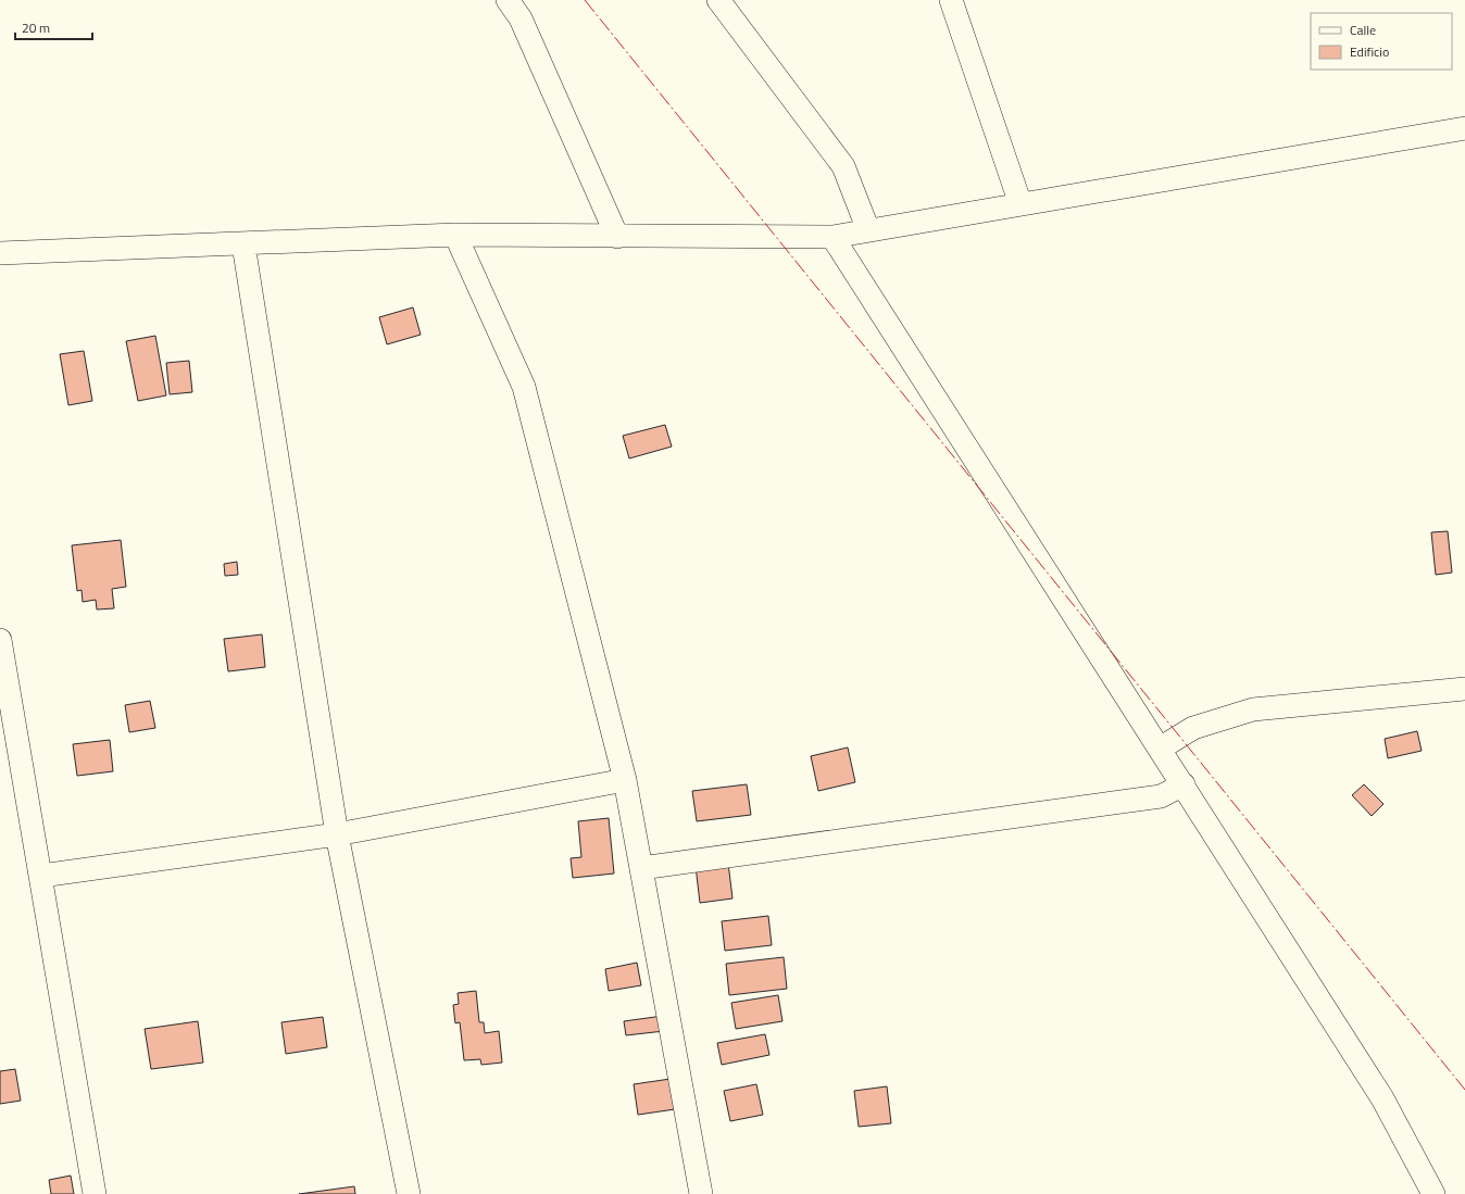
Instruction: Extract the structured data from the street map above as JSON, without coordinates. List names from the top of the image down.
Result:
{
  "legend": ["Calle", "Edificio"],
  "scale_bar": "20 m"
}
